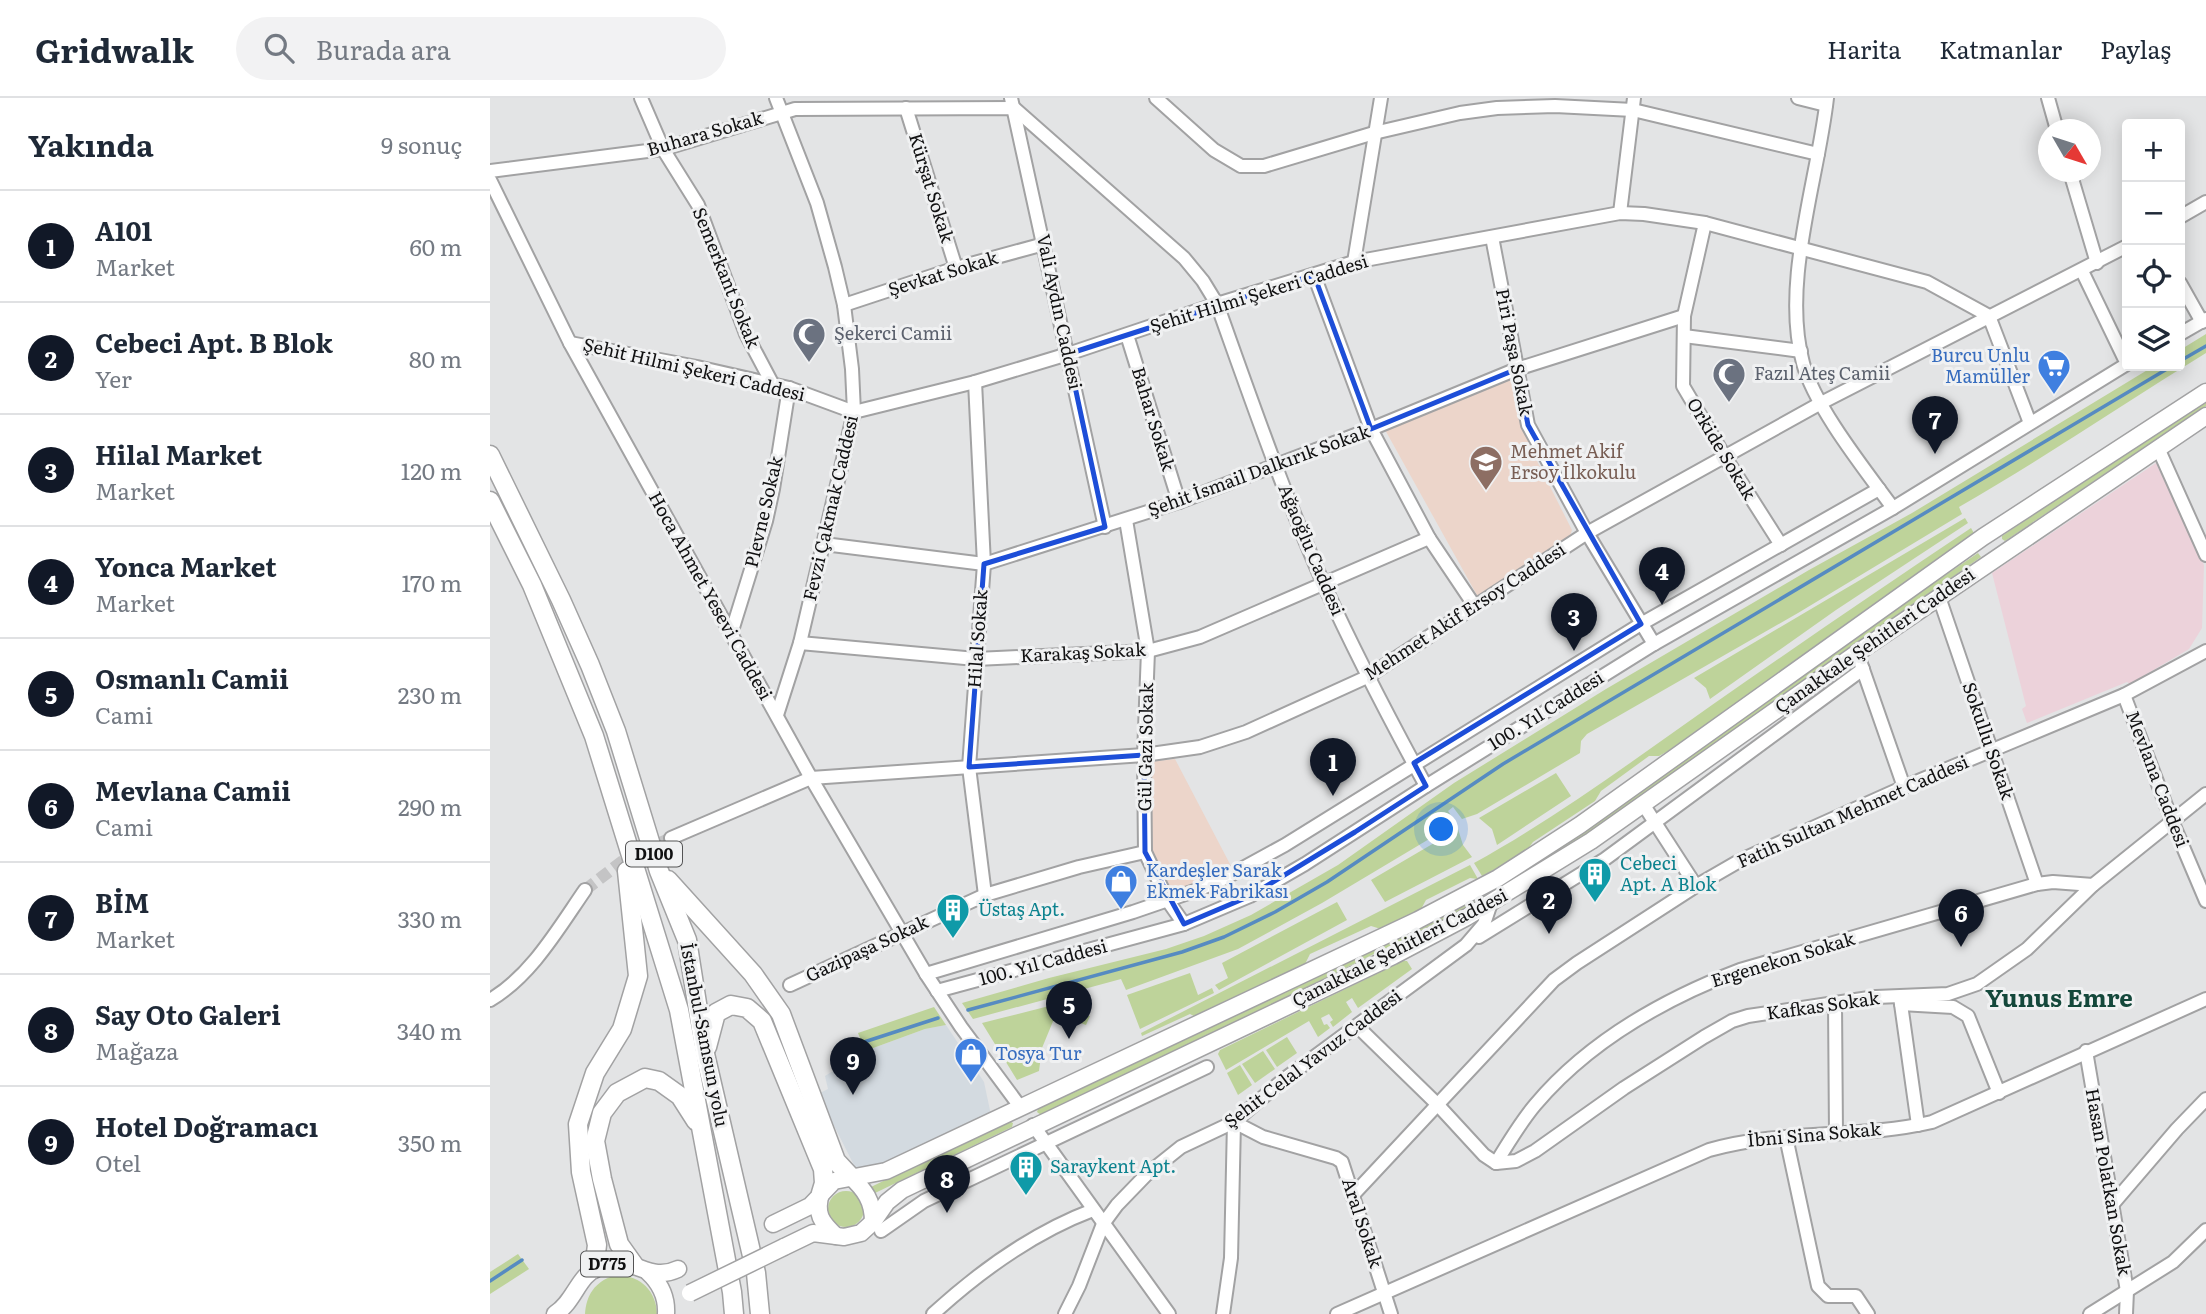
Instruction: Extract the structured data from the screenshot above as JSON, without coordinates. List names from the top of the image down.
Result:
{
  "streets": {
    "highway": ["D100", "İstanbul-Samsun yolu"],
    "main road": ["Çanakkale Şehitleri Caddesi", "D775"],
    "street": [
      "Buhara Sokak",
      "Kürşat Sokak",
      "Şevkat Sokak",
      "Semerkant Sokak",
      "Şehit Hilmi Şekeri Caddesi",
      "Vali Aydın Caddesi",
      "Piri Paşa Sokak",
      "Bahar Sokak",
      "Orkide Sokak",
      "Şehit İsmail Dalkırık Sokak",
      "Fevzi Çakmak Caddesi",
      "Plevne Sokak",
      "Ağaoğlu Caddesi",
      "Hoca Ahmet Yesevi Caddesi",
      "Mehmet Akif Ersoy Caddesi",
      "Hilal Sokak",
      "Karakaş Sokak",
      "100. Yıl Caddesi",
      "Sokullu Sokak",
      "Gül Gazi Sokak",
      "Mevlana Caddesi",
      "Fatih Sultan Mehmet Caddesi",
      "Gazipaşa Sokak",
      "Ergenekon Sokak",
      "Kafkas Sokak",
      "Şehit Celal Yavuz Caddesi",
      "İbni Sina Sokak",
      "Hasan Polatkan Sokak",
      "Aral Sokak"
    ]
  },
  "crossings": [
    ["Buhara Sokak", "Kürşat Sokak"],
    ["Buhara Sokak", "Semerkant Sokak"],
    ["Buhara Sokak", "Vali Aydın Caddesi"],
    ["Buhara Sokak", "Fevzi Çakmak Caddesi"],
    ["Kürşat Sokak", "Şevkat Sokak"],
    ["Şevkat Sokak", "Vali Aydın Caddesi"],
    ["Şevkat Sokak", "Fevzi Çakmak Caddesi"],
    ["Semerkant Sokak", "Şehit Hilmi Şekeri Caddesi"],
    ["Şehit Hilmi Şekeri Caddesi", "Vali Aydın Caddesi"],
    ["Şehit Hilmi Şekeri Caddesi", "Piri Paşa Sokak"],
    ["Şehit Hilmi Şekeri Caddesi", "Bahar Sokak"],
    ["Şehit Hilmi Şekeri Caddesi", "Orkide Sokak"],
    ["Şehit Hilmi Şekeri Caddesi", "Fevzi Çakmak Caddesi"],
    ["Şehit Hilmi Şekeri Caddesi", "Plevne Sokak"],
    ["Şehit Hilmi Şekeri Caddesi", "Ağaoğlu Caddesi"],
    ["Şehit Hilmi Şekeri Caddesi", "Hoca Ahmet Yesevi Caddesi"],
    ["Şehit Hilmi Şekeri Caddesi", "Mehmet Akif Ersoy Caddesi"],
    ["Şehit Hilmi Şekeri Caddesi", "Hilal Sokak"],
    ["Vali Aydın Caddesi", "Şehit İsmail Dalkırık Sokak"],
    ["Piri Paşa Sokak", "Şehit İsmail Dalkırık Sokak"],
    ["Piri Paşa Sokak", "Mehmet Akif Ersoy Caddesi"],
    ["Piri Paşa Sokak", "100. Yıl Caddesi"],
    ["Bahar Sokak", "Şehit İsmail Dalkırık Sokak"],
    ["Orkide Sokak", "Şehit İsmail Dalkırık Sokak"],
    ["Orkide Sokak", "Mehmet Akif Ersoy Caddesi"],
    ["Orkide Sokak", "100. Yıl Caddesi"],
    ["Şehit İsmail Dalkırık Sokak", "Fevzi Çakmak Caddesi"],
    ["Şehit İsmail Dalkırık Sokak", "Ağaoğlu Caddesi"],
    ["Şehit İsmail Dalkırık Sokak", "Hilal Sokak"],
    ["Şehit İsmail Dalkırık Sokak", "Gül Gazi Sokak"],
    ["Fevzi Çakmak Caddesi", "Hoca Ahmet Yesevi Caddesi"],
    ["Fevzi Çakmak Caddesi", "Karakaş Sokak"],
    ["Plevne Sokak", "Hoca Ahmet Yesevi Caddesi"],
    ["Ağaoğlu Caddesi", "Mehmet Akif Ersoy Caddesi"],
    ["Ağaoğlu Caddesi", "Karakaş Sokak"],
    ["Ağaoğlu Caddesi", "100. Yıl Caddesi"],
    ["Hoca Ahmet Yesevi Caddesi", "Mehmet Akif Ersoy Caddesi"],
    ["Hoca Ahmet Yesevi Caddesi", "Çanakkale Şehitleri Caddesi"],
    ["Hoca Ahmet Yesevi Caddesi", "100. Yıl Caddesi"],
    ["Hoca Ahmet Yesevi Caddesi", "Gazipaşa Sokak"],
    ["Mehmet Akif Ersoy Caddesi", "Hilal Sokak"],
    ["Mehmet Akif Ersoy Caddesi", "Gül Gazi Sokak"],
    ["Hilal Sokak", "Karakaş Sokak"],
    ["Hilal Sokak", "Gazipaşa Sokak"],
    ["Çanakkale Şehitleri Caddesi", "Sokullu Sokak"],
    ["Çanakkale Şehitleri Caddesi", "Şehit Celal Yavuz Caddesi"],
    ["Karakaş Sokak", "Gül Gazi Sokak"],
    ["100. Yıl Caddesi", "Gül Gazi Sokak"],
    ["Sokullu Sokak", "Fatih Sultan Mehmet Caddesi"],
    ["Sokullu Sokak", "Ergenekon Sokak"],
    ["Gül Gazi Sokak", "Gazipaşa Sokak"],
    ["Mevlana Caddesi", "Fatih Sultan Mehmet Caddesi"],
    ["Mevlana Caddesi", "Kafkas Sokak"],
    ["Fatih Sultan Mehmet Caddesi", "Aral Sokak"],
    ["Ergenekon Sokak", "Kafkas Sokak"],
    ["Şehit Celal Yavuz Caddesi", "Aral Sokak"],
    ["İbni Sina Sokak", "Hasan Polatkan Sokak"],
    ["İbni Sina Sokak", "Aral Sokak"]
  ],
  "districts": ["Yunus Emre"],
  "places": {
    "mosque": ["Şekerci Camii", "Fazıl Ateş Camii"],
    "supermarket": ["Burcu Unlu Mamüller"],
    "school or university": ["Mehmet Akif Ersoy İlkokulu"],
    "building": ["Cebeci Apt. A Blok", "Üstaş Apt.", "Saraykent Apt."],
    "shop": ["Kardeşler Sarak Ekmek Fabrikası", "Tosya Tur"]
  },
  "north": "bottom right",
  "page": {
    "header": "Gridwalk",
    "search": "Burada ara",
    "nav": ["Harita", "Katmanlar", "Paylaş"],
    "heading": ["Yakında", "9 sonuç"],
    "map_buttons": ["+", "−"],
    "list": [
      {
        "mark": "1",
        "name": "A101",
        "note": "Market",
        "value": "60 m"
      },
      {
        "mark": "2",
        "name": "Cebeci Apt. B Blok",
        "note": "Yer",
        "value": "80 m"
      },
      {
        "mark": "3",
        "name": "Hilal Market",
        "note": "Market",
        "value": "120 m"
      },
      {
        "mark": "4",
        "name": "Yonca Market",
        "note": "Market",
        "value": "170 m"
      },
      {
        "mark": "5",
        "name": "Osmanlı Camii",
        "note": "Cami",
        "value": "230 m"
      },
      {
        "mark": "6",
        "name": "Mevlana Camii",
        "note": "Cami",
        "value": "290 m"
      },
      {
        "mark": "7",
        "name": "BİM",
        "note": "Market",
        "value": "330 m"
      },
      {
        "mark": "8",
        "name": "Say Oto Galeri",
        "note": "Mağaza",
        "value": "340 m"
      },
      {
        "mark": "9",
        "name": "Hotel Doğramacı",
        "note": "Otel",
        "value": "350 m"
      }
    ],
    "pins": [
      "7",
      "4",
      "3",
      "1",
      "2",
      "6",
      "5",
      "9",
      "8"
    ]
  }
}
